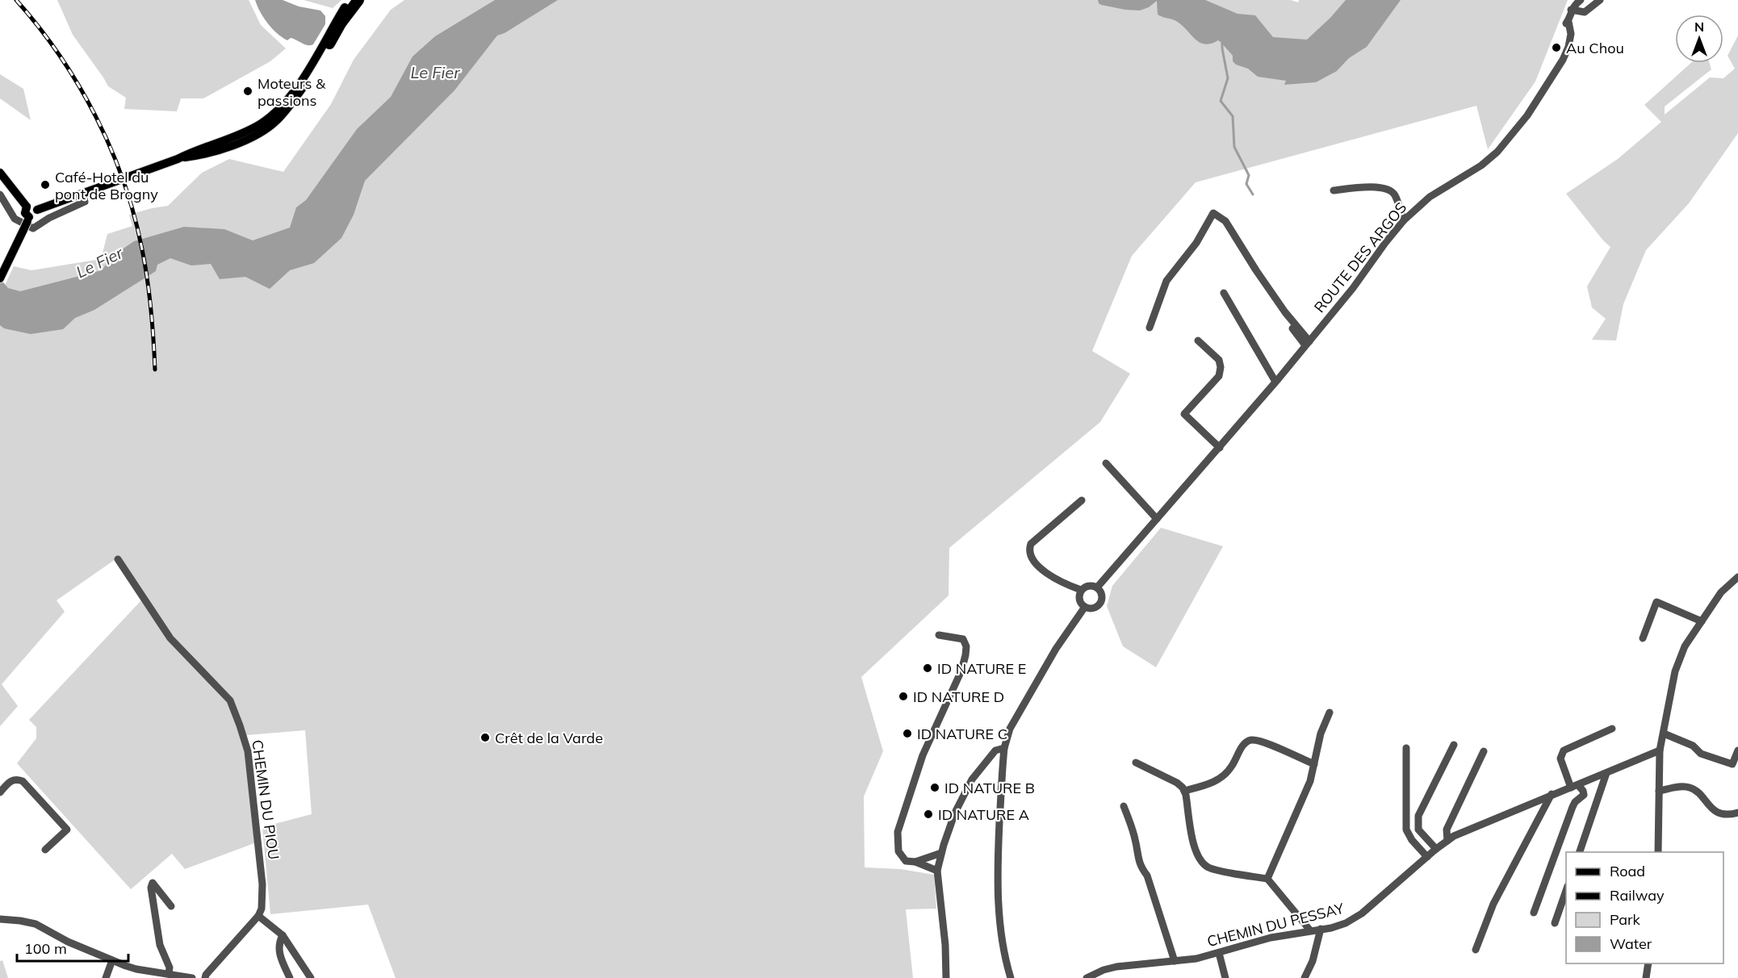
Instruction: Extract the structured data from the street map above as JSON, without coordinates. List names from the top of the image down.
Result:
{
  "streets": {
    "street": ["ROUTE DES ARGOS", "CHEMIN DU PIOU", "CHEMIN DU PESSAY"]
  },
  "water": ["Le Fier"],
  "places": [
    "Au Chou",
    "Moteurs & passions",
    "Café-Hotel du pont de Brogny",
    "ID NATURE E",
    "ID NATURE D",
    "ID NATURE C",
    "Crêt de la Varde",
    "ID NATURE B",
    "ID NATURE A"
  ],
  "legend": [
    "Road",
    "Railway",
    "Park",
    "Water"
  ],
  "scale_bar": "100 m",
  "north": "top"
}
